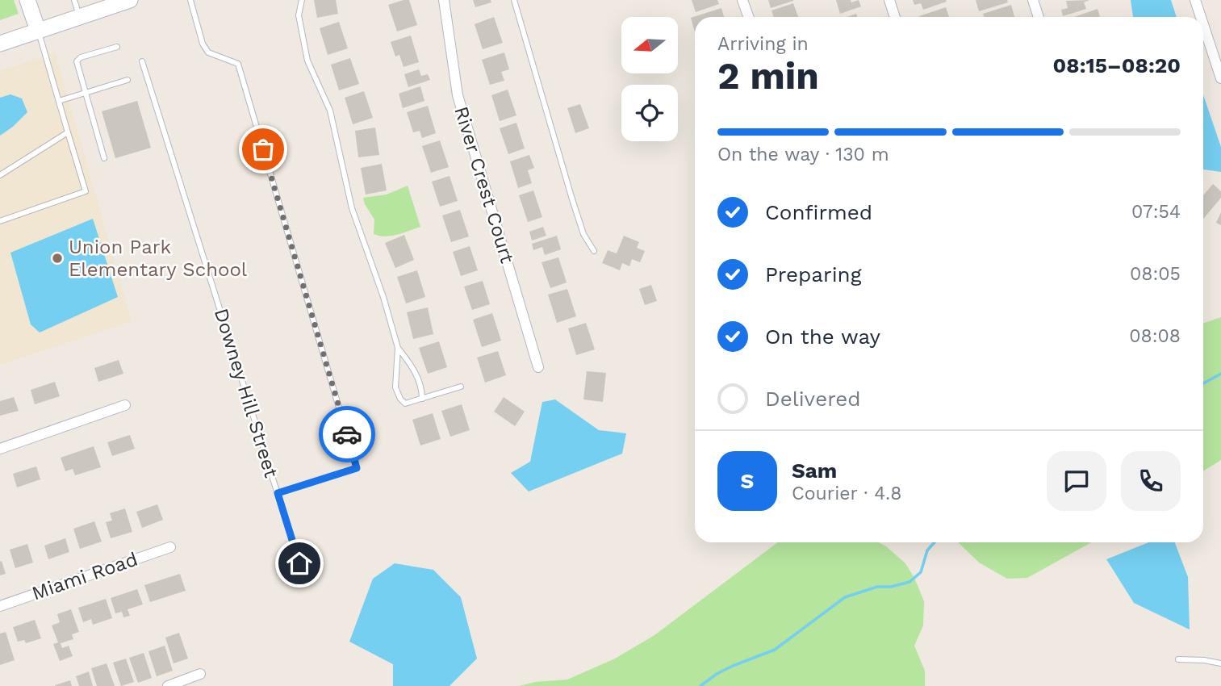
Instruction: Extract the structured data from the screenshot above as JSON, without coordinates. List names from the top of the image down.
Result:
{
  "streets": {
    "street": ["River Crest Court", "Miami Road"],
    "lane": ["Downey Hill Street"]
  },
  "places": ["Union Park Elementary School"],
  "north": "left",
  "page": {
    "heading": ["2 min", "Arriving in", "08:15–08:20"],
    "panel": ["Sam", "Courier · 4.8"],
    "bar": "On the way · 130 m",
    "list": [
      ["Confirmed", "07:54"],
      ["Preparing", "08:05"],
      ["On the way", "08:08"],
      "Delivered"
    ],
    "round": "S"
  }
}
